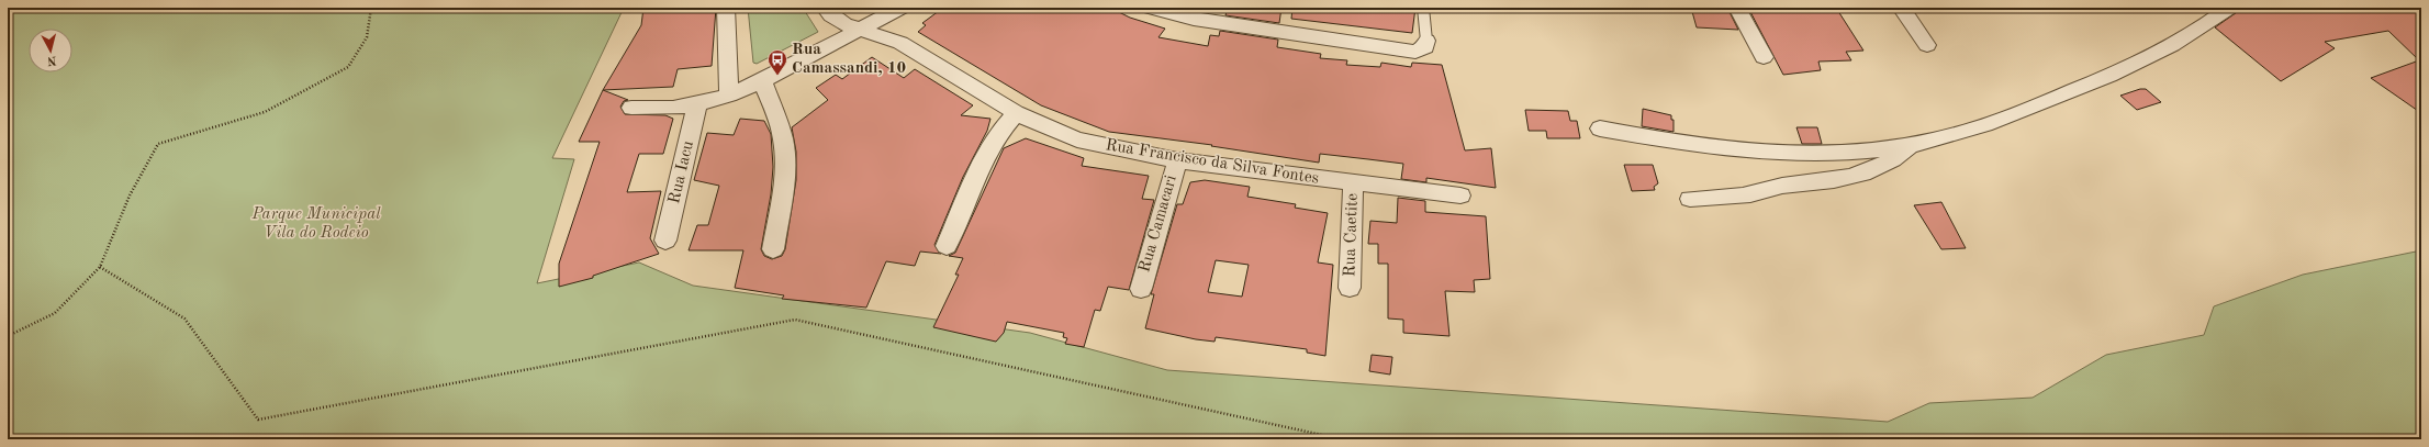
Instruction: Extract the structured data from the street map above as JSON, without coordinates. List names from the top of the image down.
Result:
{
  "streets": {
    "street": [
      "Rua Francisco da Silva Fontes",
      "Rua Iacu",
      "Rua Camacari",
      "Rua Caetite"
    ]
  },
  "crossings": [
    ["Rua Francisco da Silva Fontes", "Rua Camacari"],
    ["Rua Francisco da Silva Fontes", "Rua Caetite"]
  ],
  "parks": ["Parque Municipal Vila do Rodeio"],
  "places": {
    "bus stop": ["Rua Camassandi, 10"]
  },
  "north": "bottom"
}
